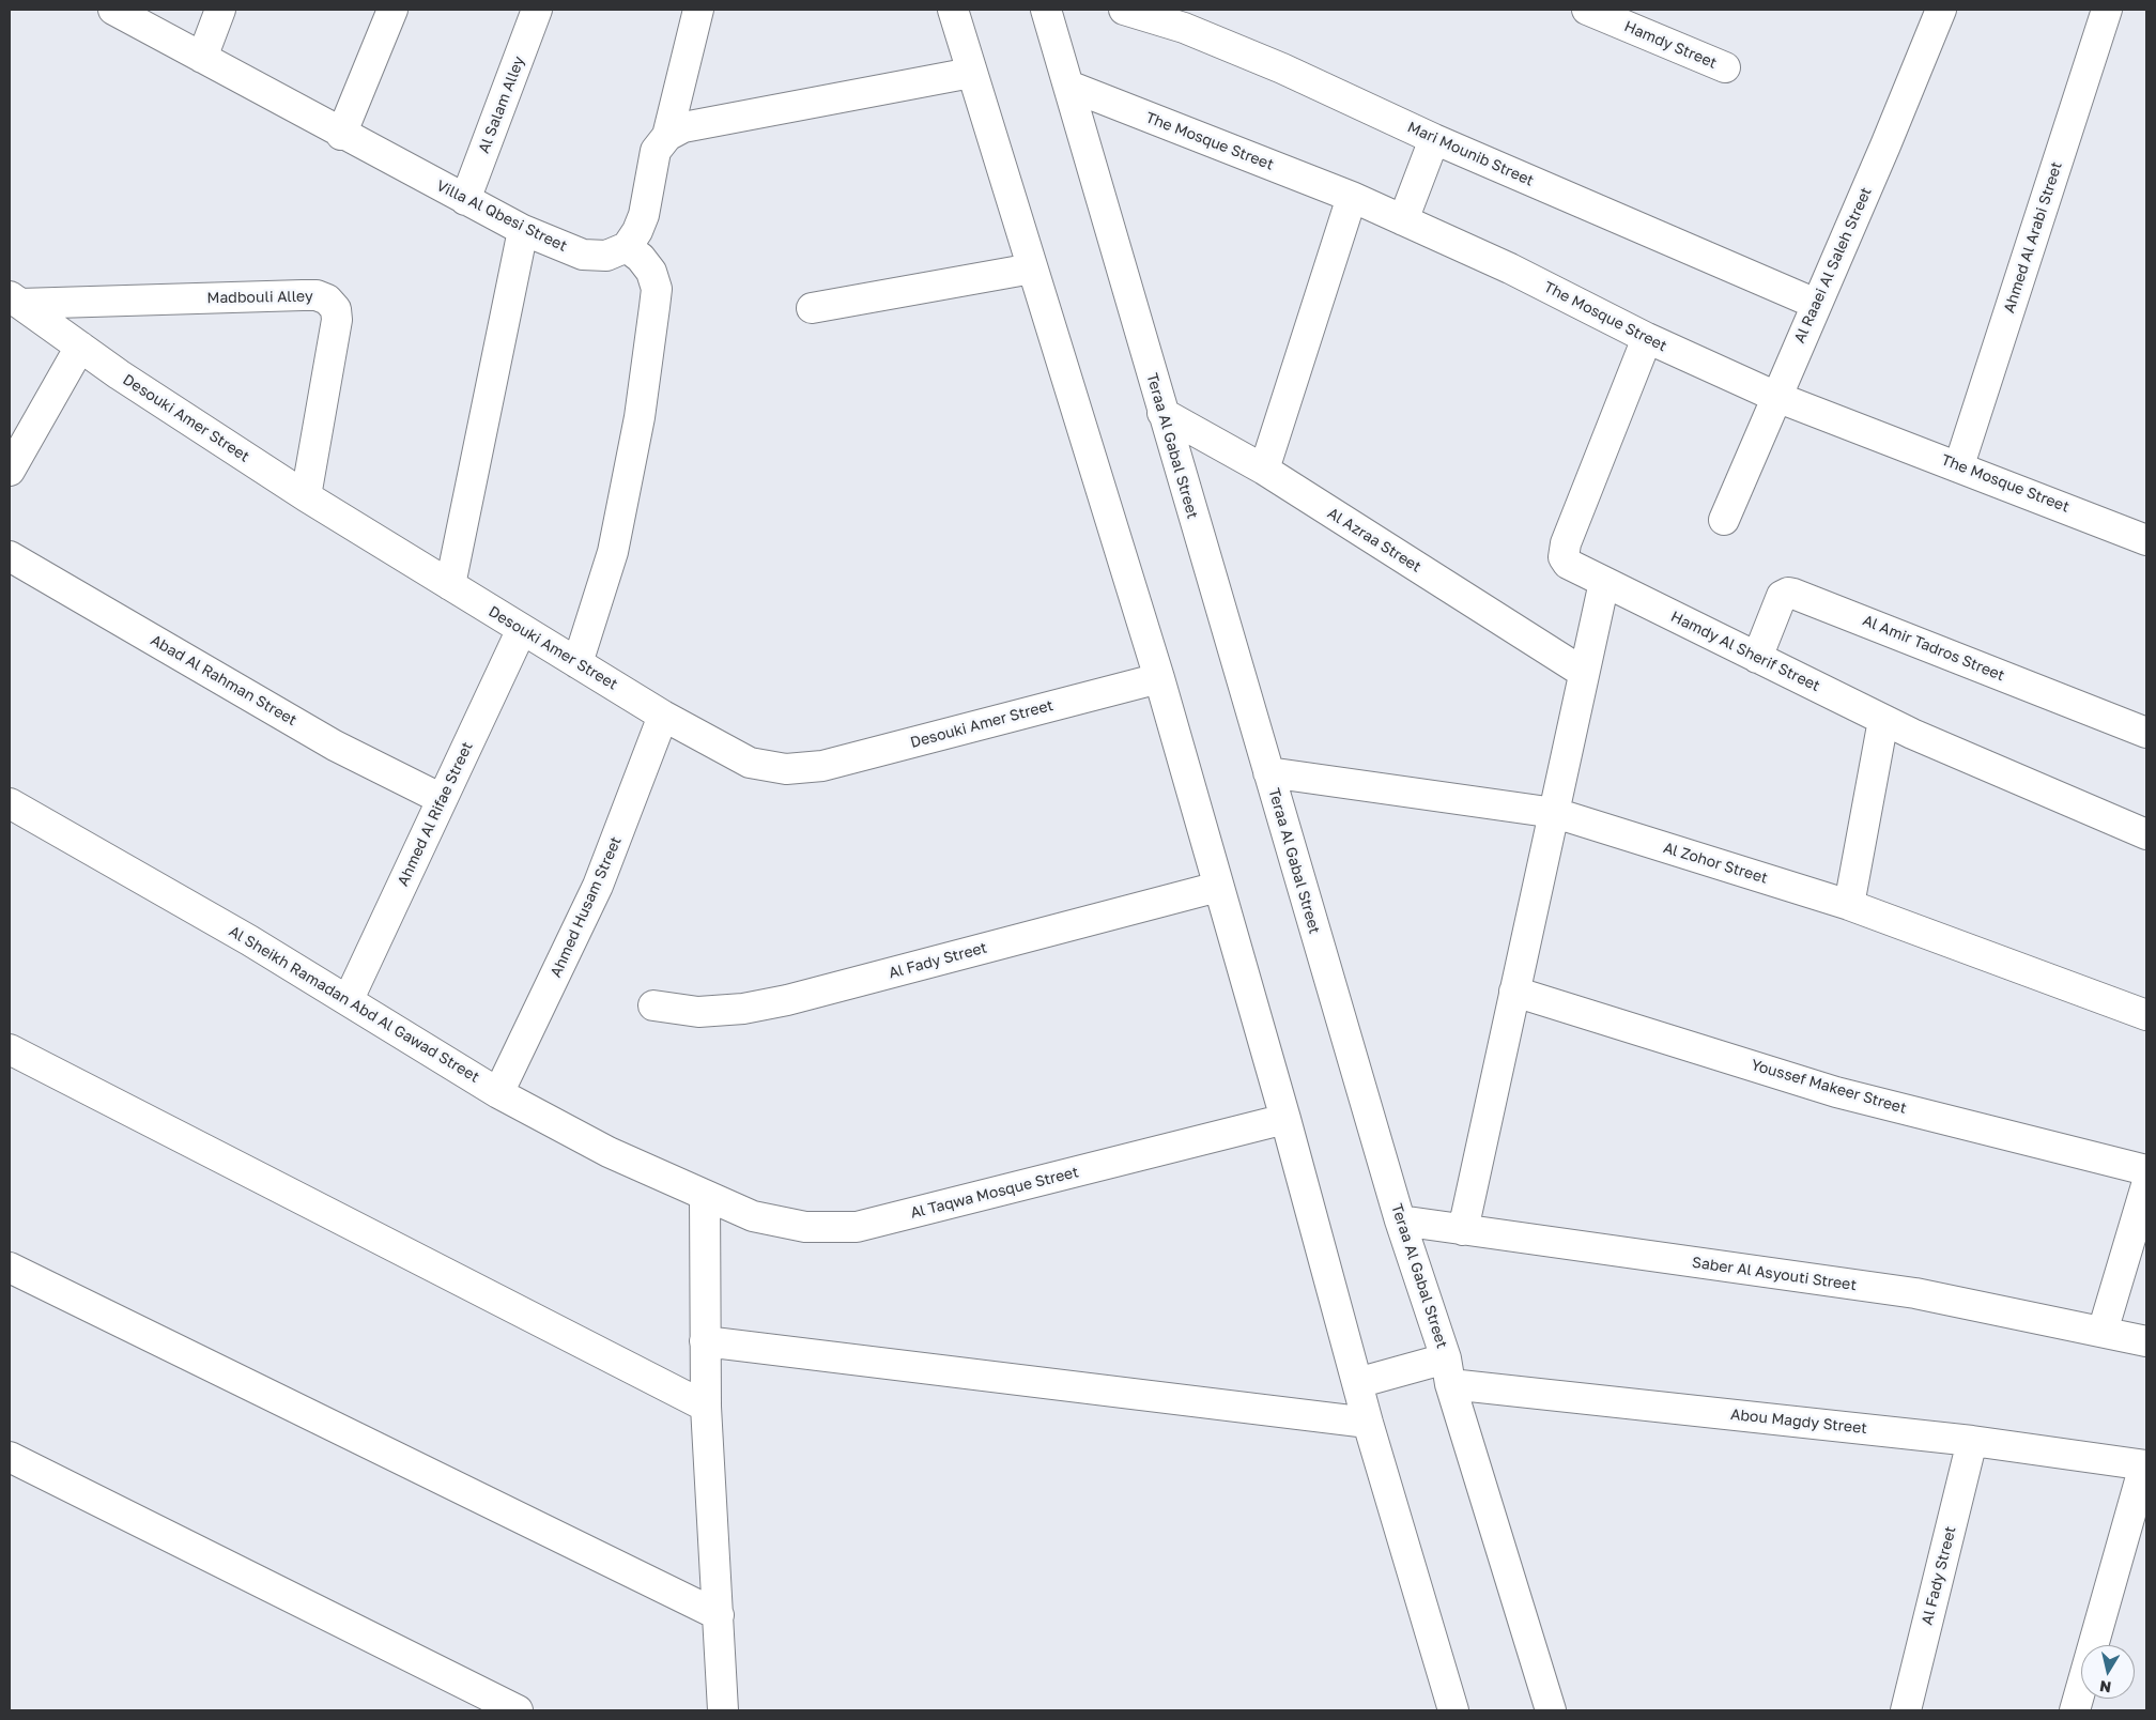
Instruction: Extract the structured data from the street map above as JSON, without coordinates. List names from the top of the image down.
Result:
{
  "streets": {
    "street": [
      "Hamdy Street",
      "Al Salam Alley",
      "The Mosque Street",
      "Mari Mounib Street",
      "Villa Al Qbesi Street",
      "Ahmed Al Arabi Street",
      "Al Raaei Al Saleh Street",
      "Madbouli Alley",
      "Desouki Amer Street",
      "Teraa Al Gabal Street",
      "Al Azraa Street",
      "Al Amir Tadros Street",
      "Hamdy Al Sherif Street",
      "Abad Al Rahman Street",
      "Ahmed Al Rifae Street",
      "Al Zohor Street",
      "Ahmed Husam Street",
      "Al Fady Street",
      "Al Sheikh Ramadan Abd Al Gawad Street",
      "Youssef Makeer Street",
      "Al Taqwa Mosque Street",
      "Saber Al Asyouti Street",
      "Abou Magdy Street"
    ]
  },
  "crossings": [
    ["Al Salam Alley", "Villa Al Qbesi Street"],
    ["The Mosque Street", "Ahmed Al Arabi Street"],
    ["The Mosque Street", "Al Raaei Al Saleh Street"],
    ["The Mosque Street", "Teraa Al Gabal Street"],
    ["The Mosque Street", "Hamdy Al Sherif Street"],
    ["Mari Mounib Street", "Al Raaei Al Saleh Street"],
    ["Madbouli Alley", "Desouki Amer Street"],
    ["Desouki Amer Street", "Ahmed Al Rifae Street"],
    ["Desouki Amer Street", "Ahmed Husam Street"],
    ["Teraa Al Gabal Street", "Al Azraa Street"],
    ["Teraa Al Gabal Street", "Al Zohor Street"],
    ["Teraa Al Gabal Street", "Saber Al Asyouti Street"],
    ["Teraa Al Gabal Street", "Abou Magdy Street"],
    ["Al Amir Tadros Street", "Hamdy Al Sherif Street"],
    ["Abad Al Rahman Street", "Ahmed Al Rifae Street"],
    ["Ahmed Al Rifae Street", "Al Sheikh Ramadan Abd Al Gawad Street"],
    ["Ahmed Husam Street", "Al Sheikh Ramadan Abd Al Gawad Street"],
    ["Al Fady Street", "Abou Magdy Street"],
    ["Al Sheikh Ramadan Abd Al Gawad Street", "Al Taqwa Mosque Street"]
  ],
  "north": "bottom"
}
